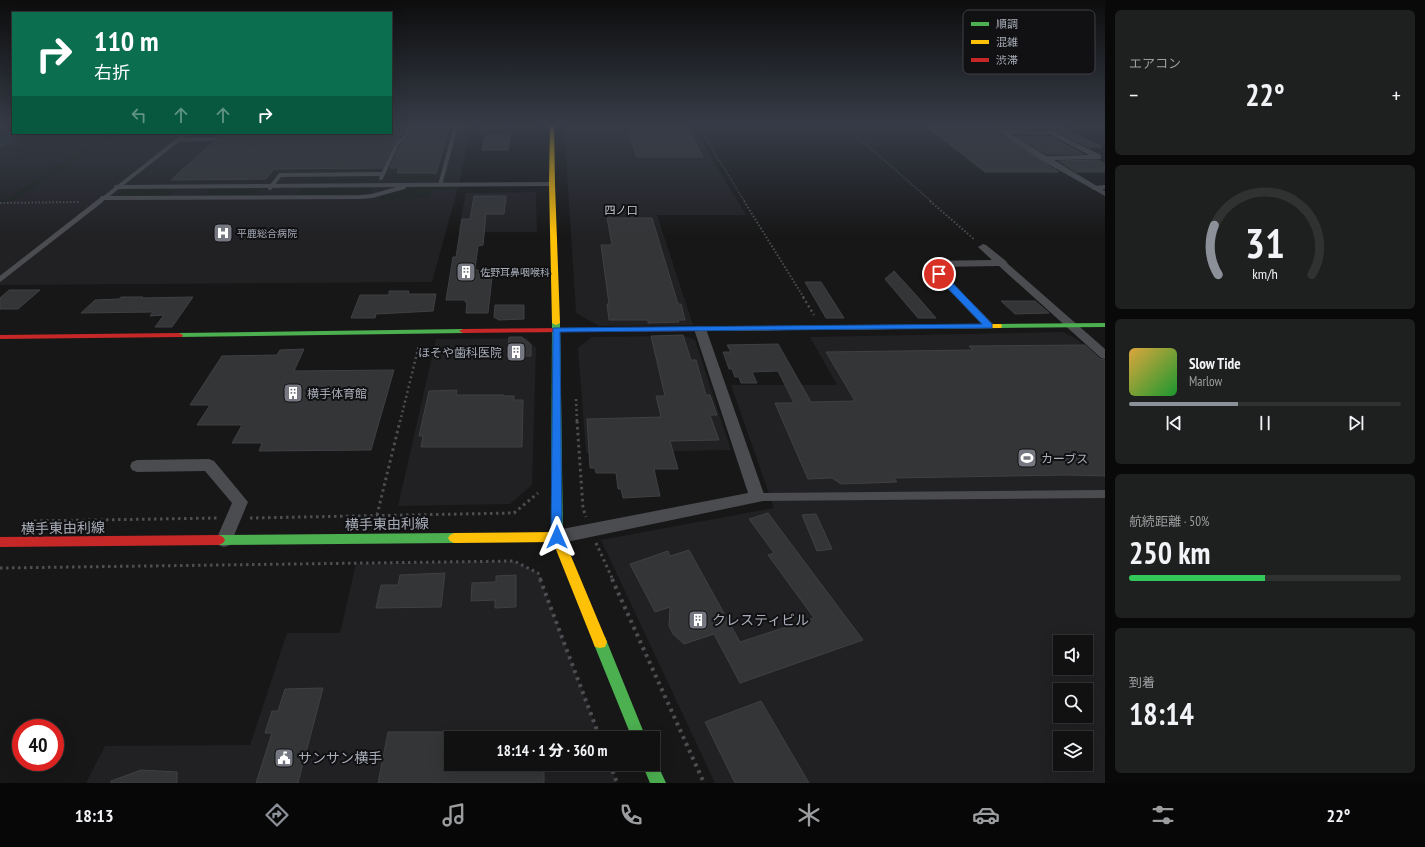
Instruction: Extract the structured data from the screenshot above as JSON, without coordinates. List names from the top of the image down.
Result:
{
  "streets": {
    "street": ["横手東由利線"]
  },
  "districts": ["四ノ口"],
  "places": {
    "hospital": ["平鹿総合病院"],
    "building": [
      "佐野耳鼻咽喉科",
      "ほそや歯科医院",
      "横手体育館",
      "クレスティビル"
    ],
    "sports": ["カーブス"],
    "public building": ["サンサン横手"]
  },
  "legend": ["順調", "混雑", "渋滞"],
  "page": {
    "tile": [
      "エアコン",
      ["航続距離 · 50%", "250 km"],
      ["到着", "18:14"]
    ],
    "turn": ["110 m", "右折"],
    "heat": ["−", "22°", "+"],
    "song": ["Slow Tide", "Marlow"],
    "limit": "40",
    "trip": "18:14 · 1 分 · 360 m",
    "tabs": ["18:13", "22°"],
    "gauge": ["31", "km/h"]
  }
}
